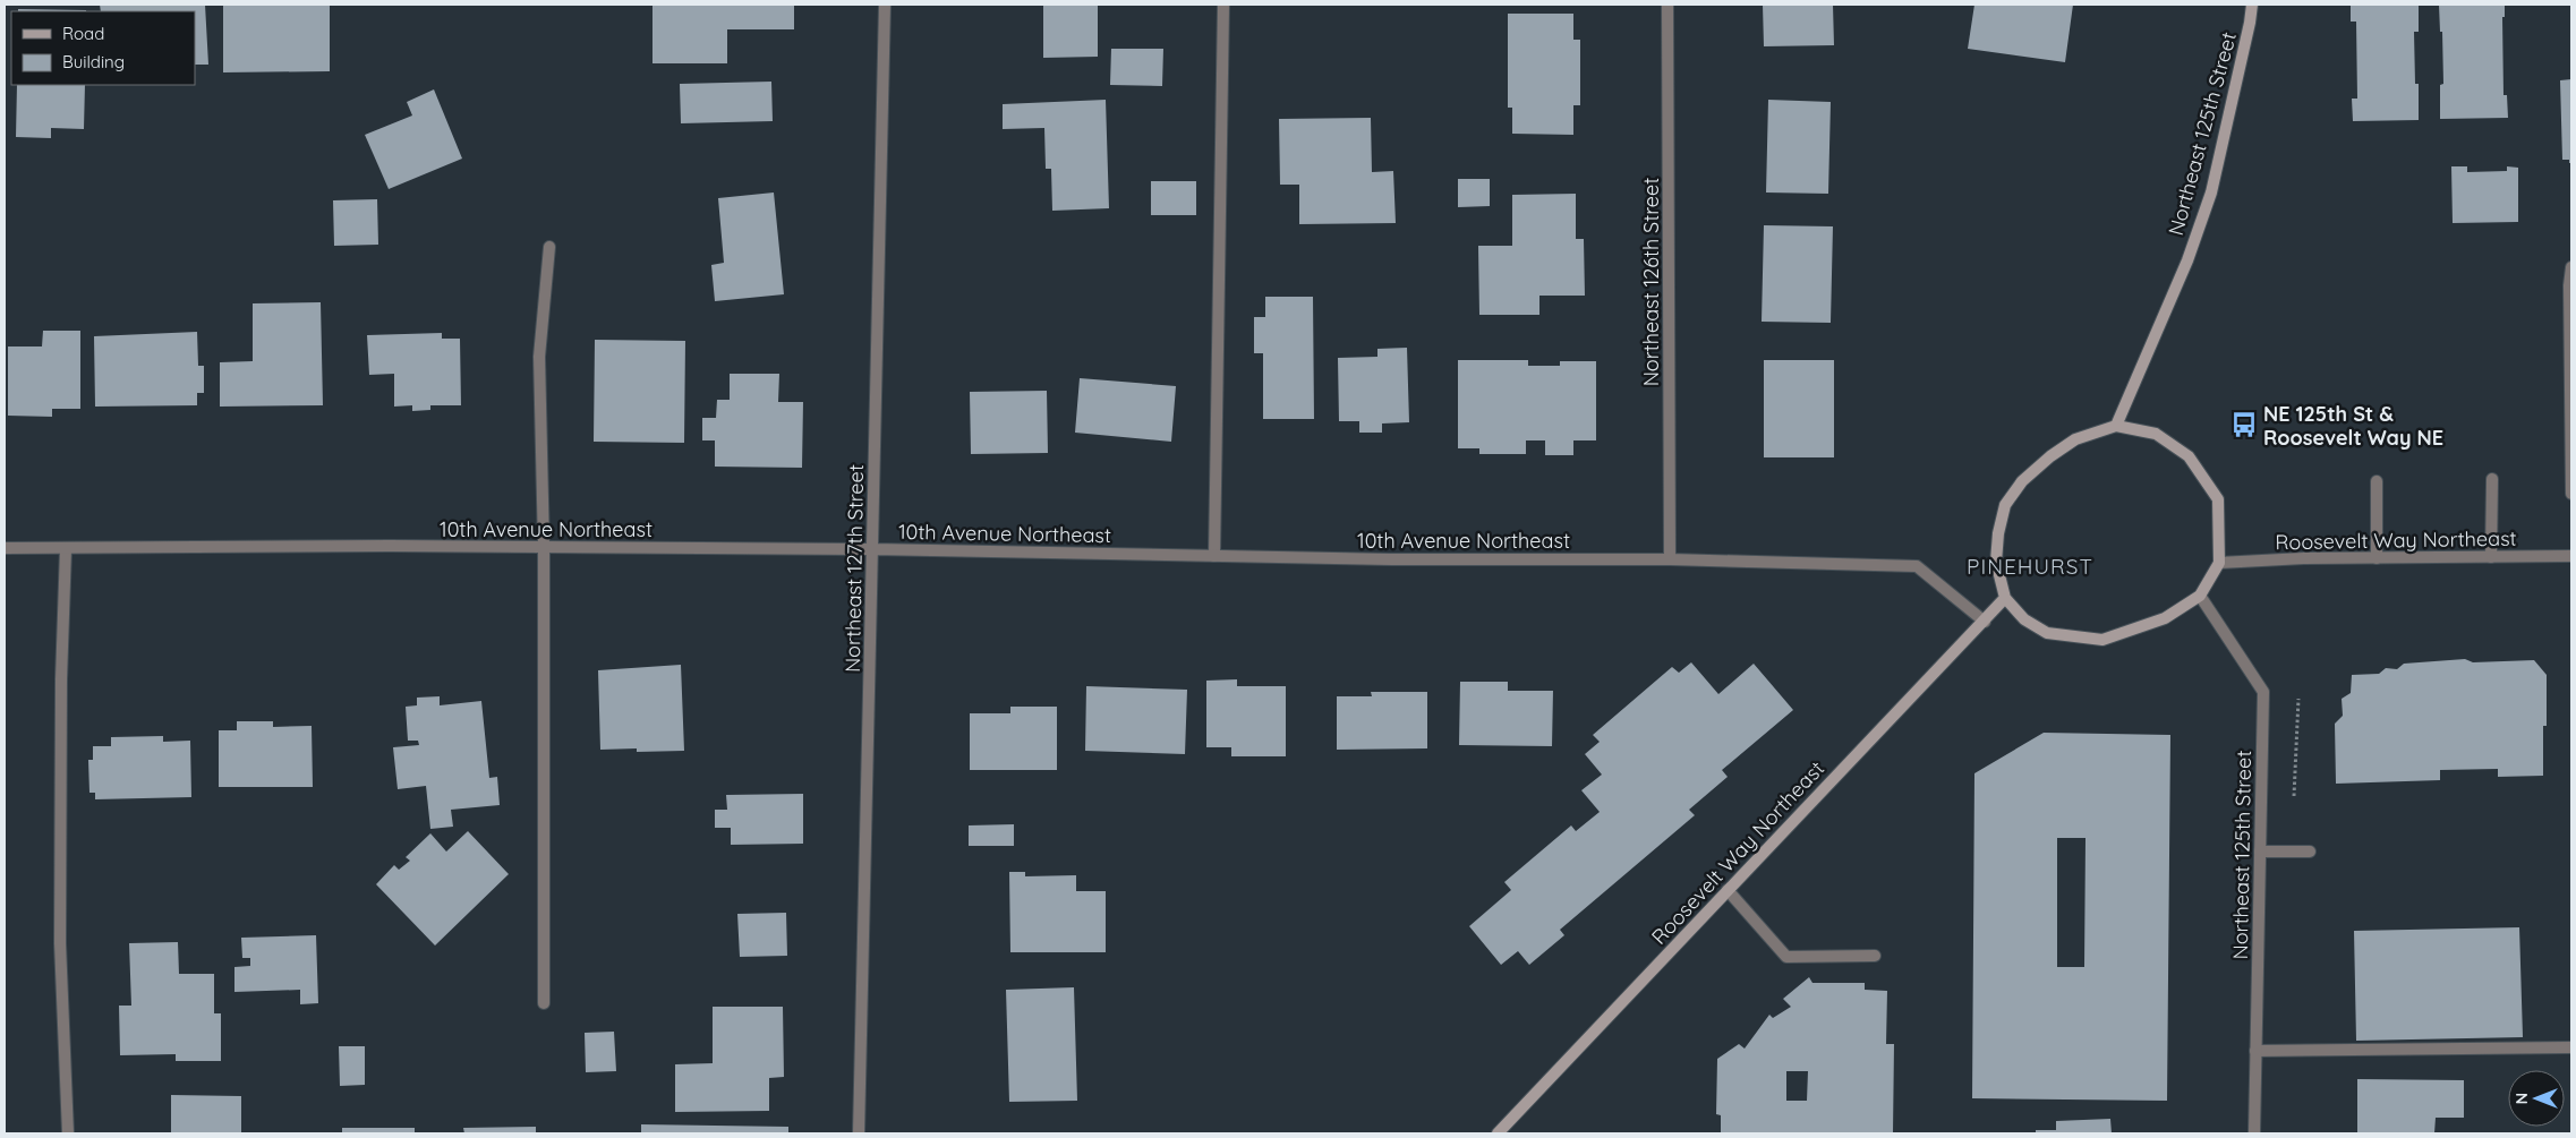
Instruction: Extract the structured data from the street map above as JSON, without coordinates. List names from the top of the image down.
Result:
{
  "streets": {
    "main road": ["Northeast 125th Street", "Roosevelt Way Northeast"],
    "street": ["Northeast 126th Street", "10th Avenue Northeast", "Northeast 127th Street"]
  },
  "crossings": [
    ["Northeast 126th Street", "10th Avenue Northeast"],
    ["10th Avenue Northeast", "Roosevelt Way Northeast"],
    ["10th Avenue Northeast", "Northeast 127th Street"]
  ],
  "districts": ["PINEHURST"],
  "places": {
    "bus stop": ["NE 125th St & Roosevelt Way NE"]
  },
  "legend": ["Road", "Building"],
  "north": "left"
}
